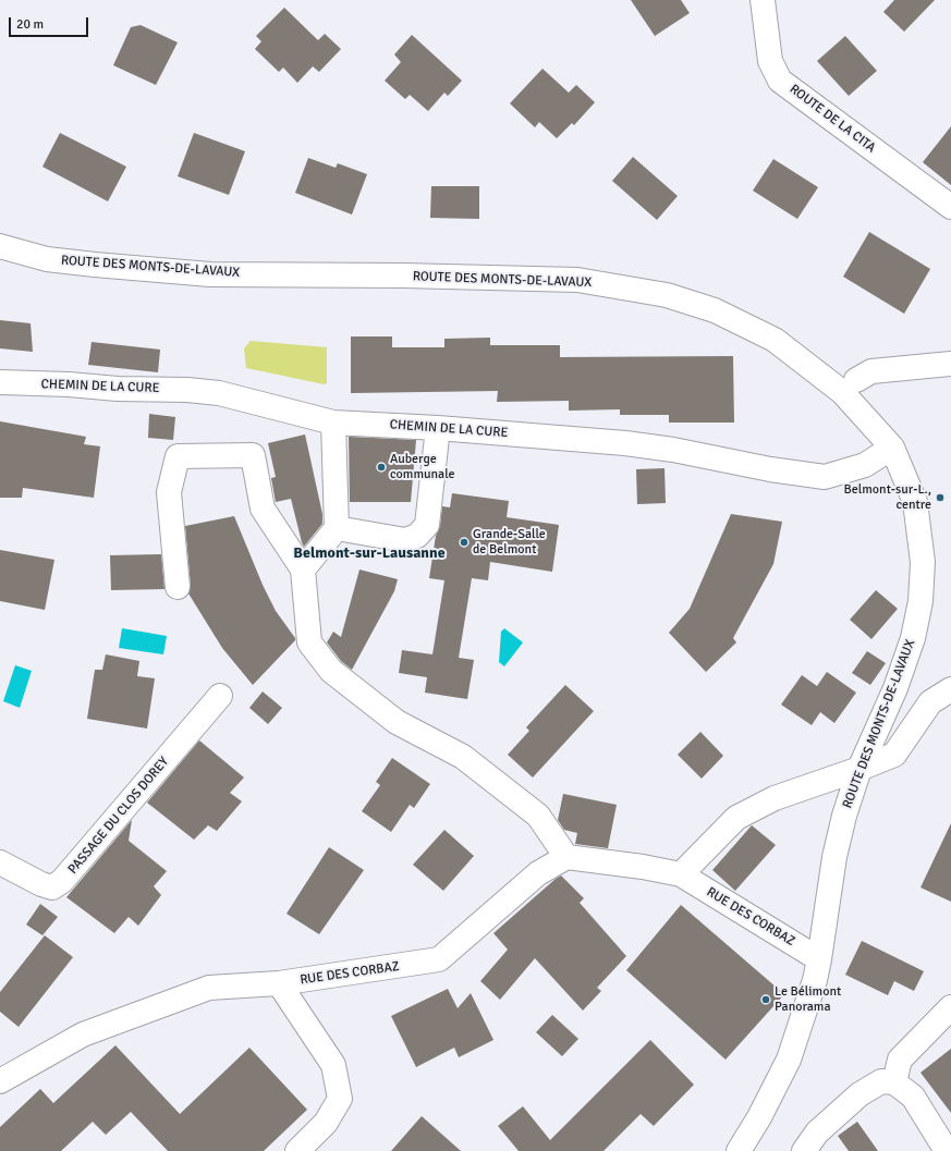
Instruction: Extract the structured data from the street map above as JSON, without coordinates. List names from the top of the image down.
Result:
{
  "streets": {
    "street": [
      "ROUTE DE LA CITA",
      "ROUTE DES MONTS-DE-LAVAUX",
      "CHEMIN DE LA CURE",
      "PASSAGE DU CLOS DOREY",
      "RUE DES CORBAZ"
    ]
  },
  "crossings": [
    ["ROUTE DES MONTS-DE-LAVAUX", "CHEMIN DE LA CURE"],
    ["ROUTE DES MONTS-DE-LAVAUX", "RUE DES CORBAZ"]
  ],
  "districts": ["Belmont-sur-Lausanne"],
  "places": [
    "Auberge communale",
    "Belmont-sur-L., centre",
    "Grande-Salle de Belmont",
    "Le Bélimont Panorama"
  ],
  "scale_bar": "20 m"
}
